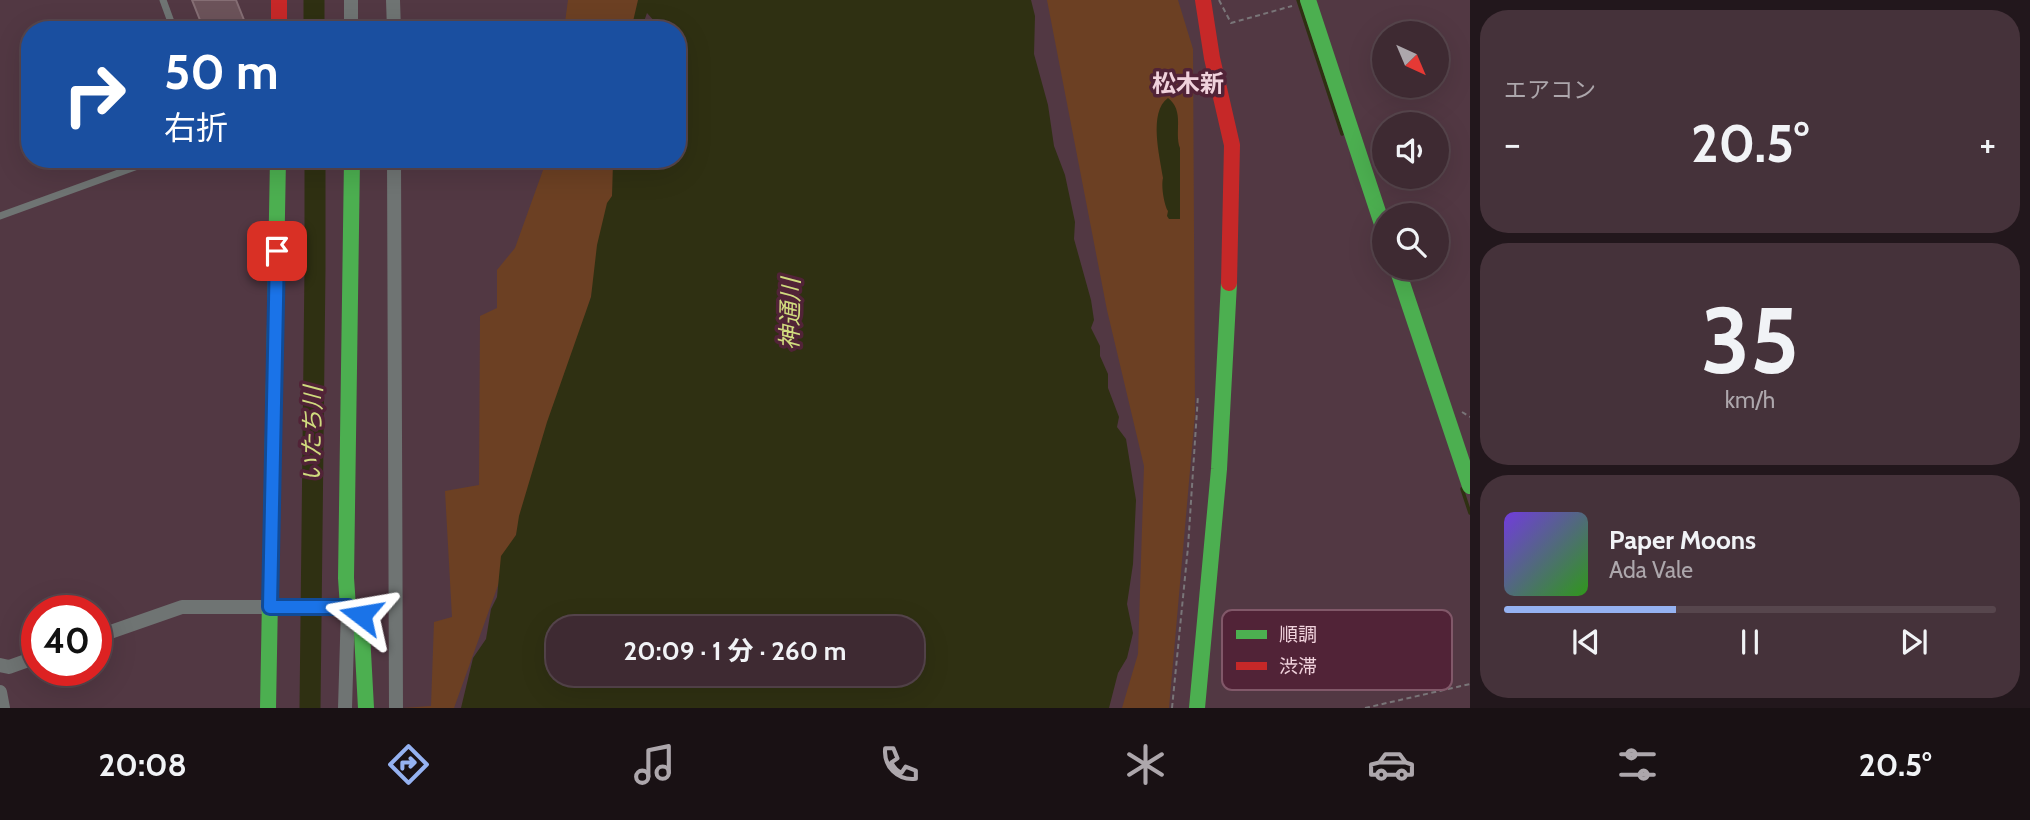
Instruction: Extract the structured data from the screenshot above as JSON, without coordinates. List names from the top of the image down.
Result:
{
  "districts": ["松木新"],
  "water": ["神通川", "いたち川"],
  "legend": ["順調", "渋滞"],
  "north": "bottom right",
  "page": {
    "tile": [
      "エアコン",
      ["35", "km/h"]
    ],
    "turn": ["50 m", "右折"],
    "heat": ["−", "20.5°", "+"],
    "song": ["Paper Moons", "Ada Vale"],
    "limit": "40",
    "trip": "20:09 · 1 分 · 260 m",
    "tabs": ["20:08", "20.5°"]
  }
}
